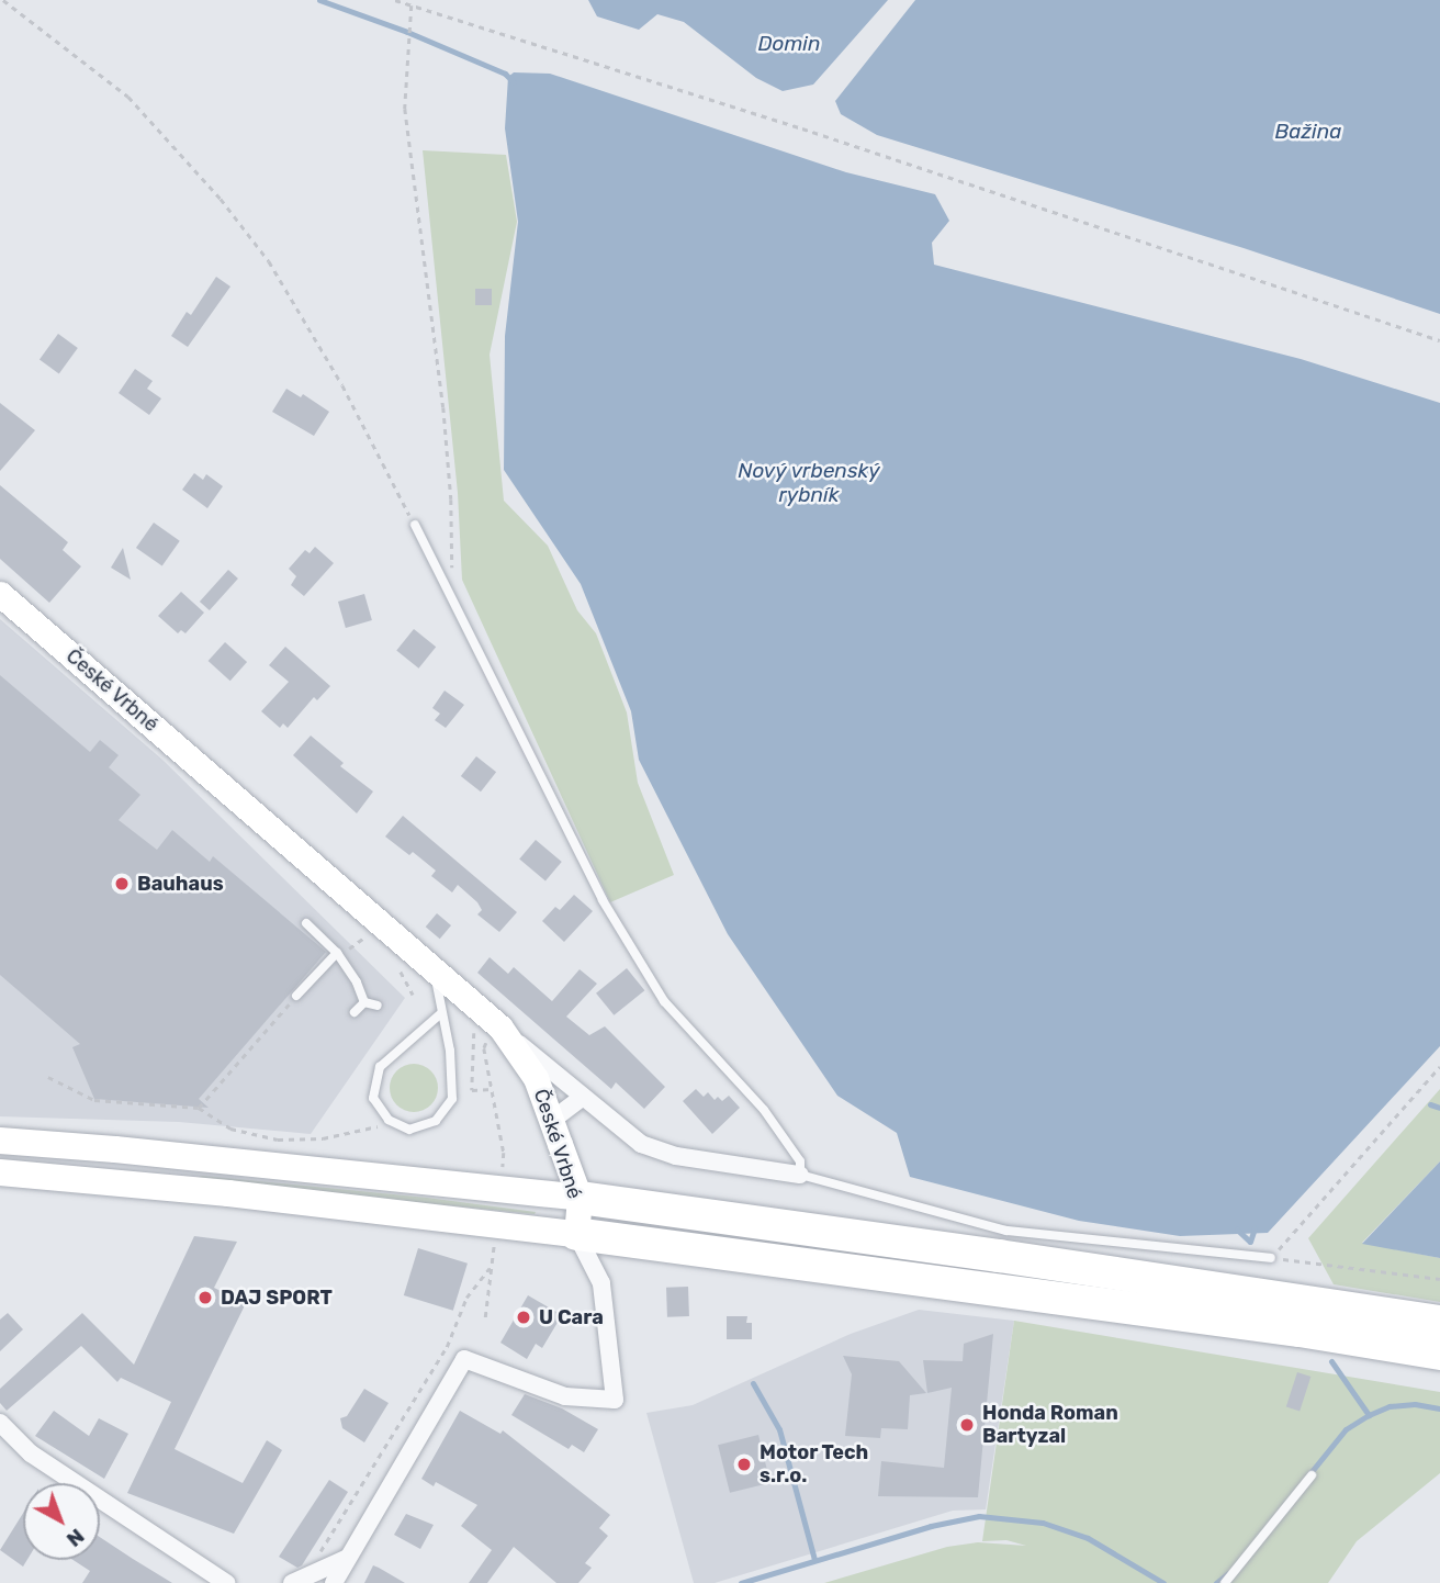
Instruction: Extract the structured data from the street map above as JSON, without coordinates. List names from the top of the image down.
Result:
{
  "streets": {
    "street": ["České Vrbné"]
  },
  "water": ["Domin", "Bažina", "Nový vrbenský rybník"],
  "places": [
    "Bauhaus",
    "DAJ SPORT",
    "U Cara",
    "Honda Roman Bartyzal",
    "Motor Tech s.r.o."
  ],
  "north": "bottom right"
}
